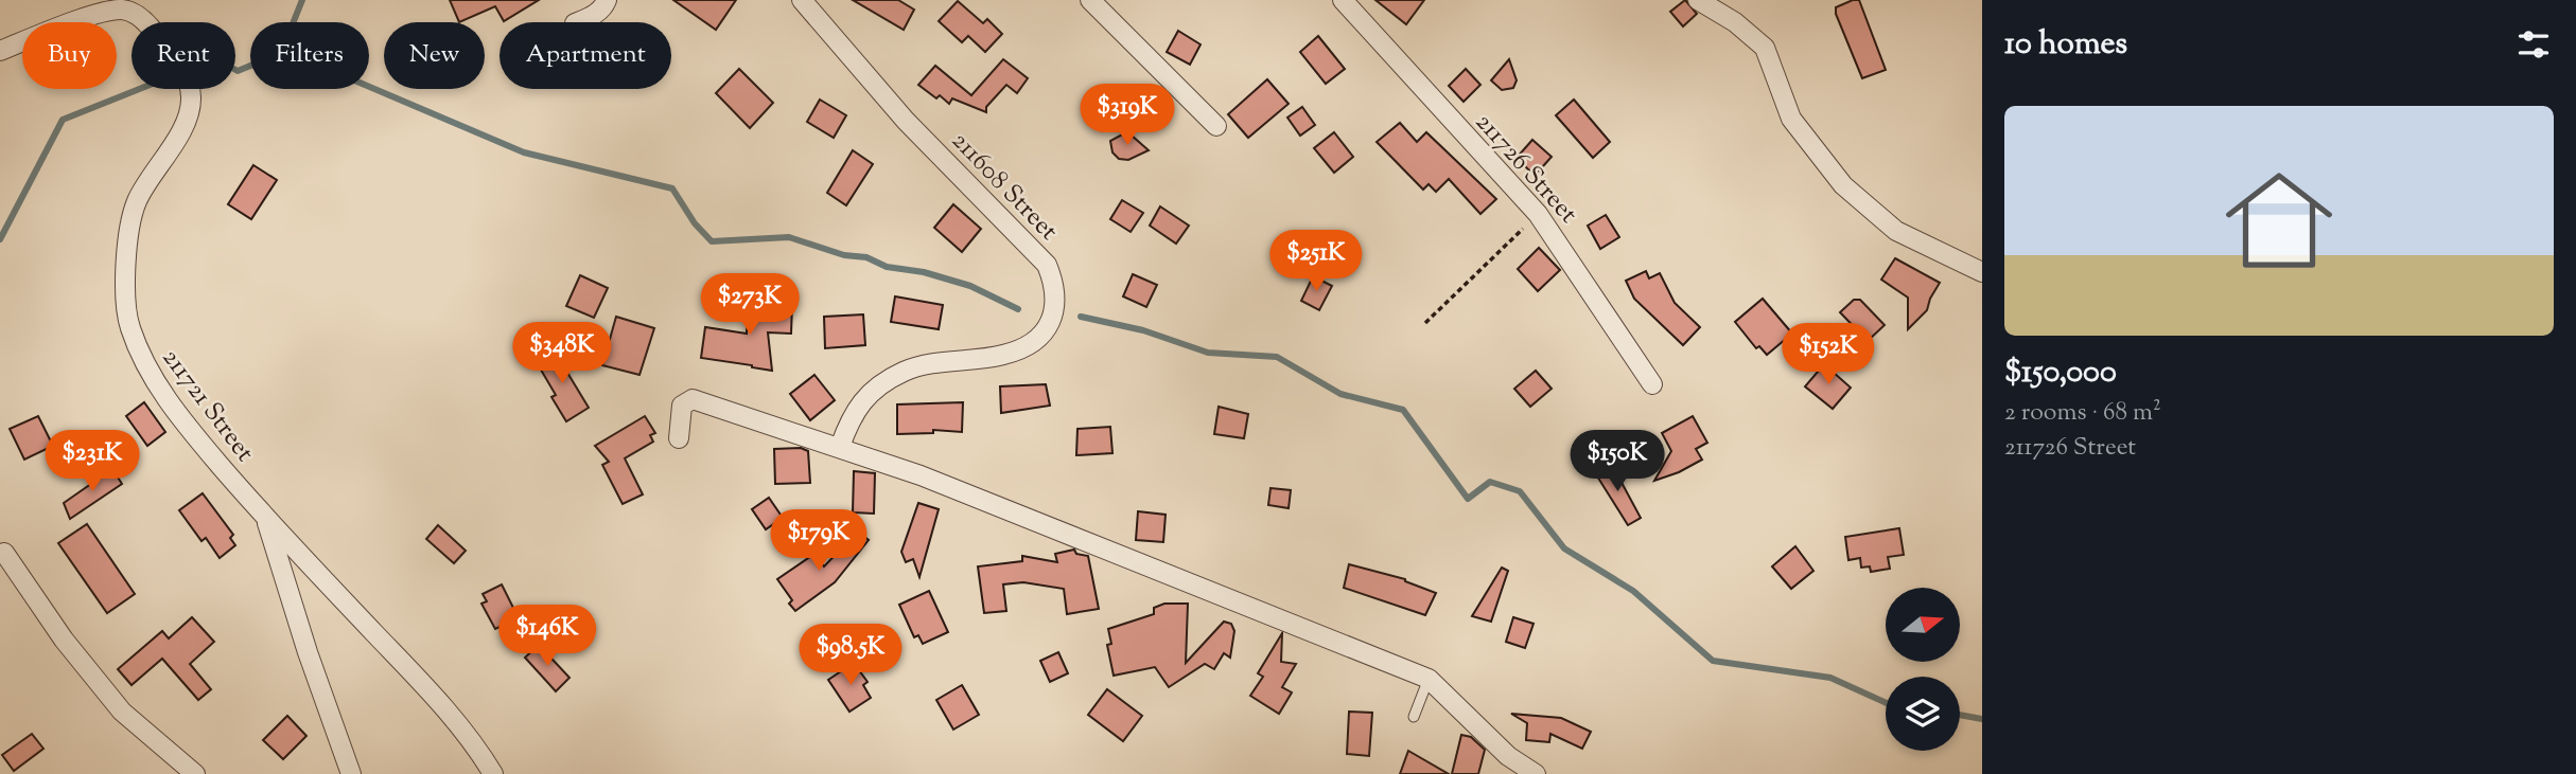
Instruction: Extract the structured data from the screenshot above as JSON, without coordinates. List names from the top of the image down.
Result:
{
  "streets": {
    "street": ["211726 Street", "211608 Street", "211721 Street"]
  },
  "north": "right",
  "page": {
    "heading": "10 homes",
    "chip": [
      "Buy",
      "Rent",
      "Filters",
      "New",
      "Apartment"
    ],
    "price": [
      "$319K",
      "$251K",
      "$273K",
      "$348K",
      "$152K",
      "$231K",
      "$150K",
      "$179K",
      "$146K",
      "$98.5K"
    ],
    "list": [
      {
        "name": "$150,000",
        "note": "2 rooms · 68 m² · 211726 Street"
      }
    ]
  }
}
